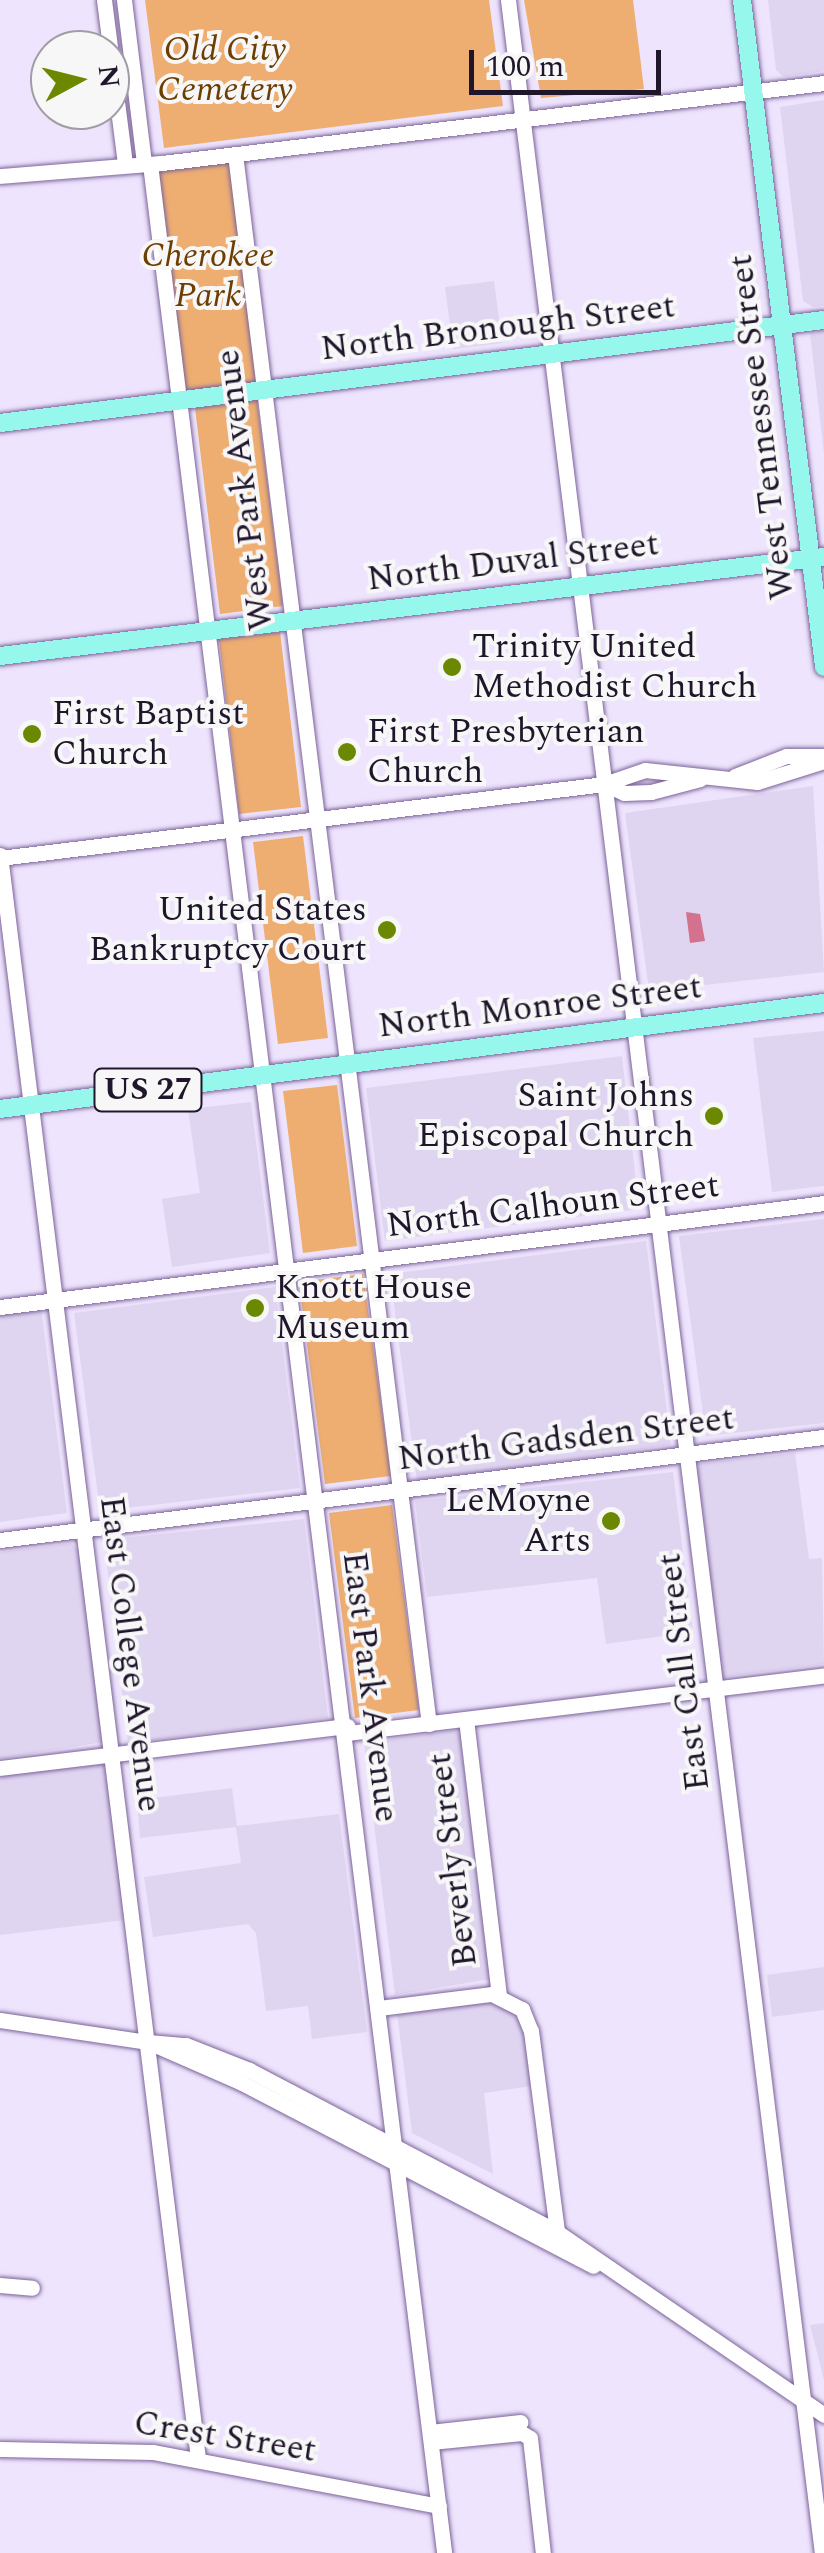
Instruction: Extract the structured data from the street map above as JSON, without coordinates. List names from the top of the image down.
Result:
{
  "streets": {
    "main road": [
      "North Bronough Street",
      "West Tennessee Street",
      "North Duval Street",
      "North Monroe Street",
      "US 27"
    ],
    "street": [
      "West Park Avenue",
      "North Calhoun Street",
      "North Gadsden Street",
      "East College Avenue",
      "East Call Street",
      "East Park Avenue",
      "Beverly Street",
      "Crest Street"
    ]
  },
  "crossings": [
    ["North Bronough Street", "West Tennessee Street"],
    ["North Bronough Street", "West Park Avenue"],
    ["North Bronough Street", "East Call Street"],
    ["West Tennessee Street", "North Duval Street"],
    ["West Park Avenue", "North Duval Street"],
    ["West Park Avenue", "East Park Avenue"],
    ["North Duval Street", "East Call Street"],
    ["North Monroe Street", "US 27"],
    ["North Monroe Street", "East Call Street"],
    ["North Monroe Street", "East Park Avenue"],
    ["US 27", "East College Avenue"],
    ["US 27", "East Park Avenue"],
    ["North Calhoun Street", "East College Avenue"],
    ["North Calhoun Street", "East Call Street"],
    ["North Calhoun Street", "East Park Avenue"],
    ["North Gadsden Street", "East College Avenue"],
    ["North Gadsden Street", "East Call Street"],
    ["North Gadsden Street", "East Park Avenue"],
    ["East College Avenue", "Crest Street"],
    ["East Park Avenue", "Crest Street"]
  ],
  "parks": ["Old City Cemetery", "Cherokee Park"],
  "places": [
    "Trinity United Methodist Church",
    "First Baptist Church",
    "First Presbyterian Church",
    "United States Bankruptcy Court",
    "Saint Johns Episcopal Church",
    "Knott House Museum",
    "LeMoyne Arts"
  ],
  "scale_bar": "100 m",
  "north": "right"
}
